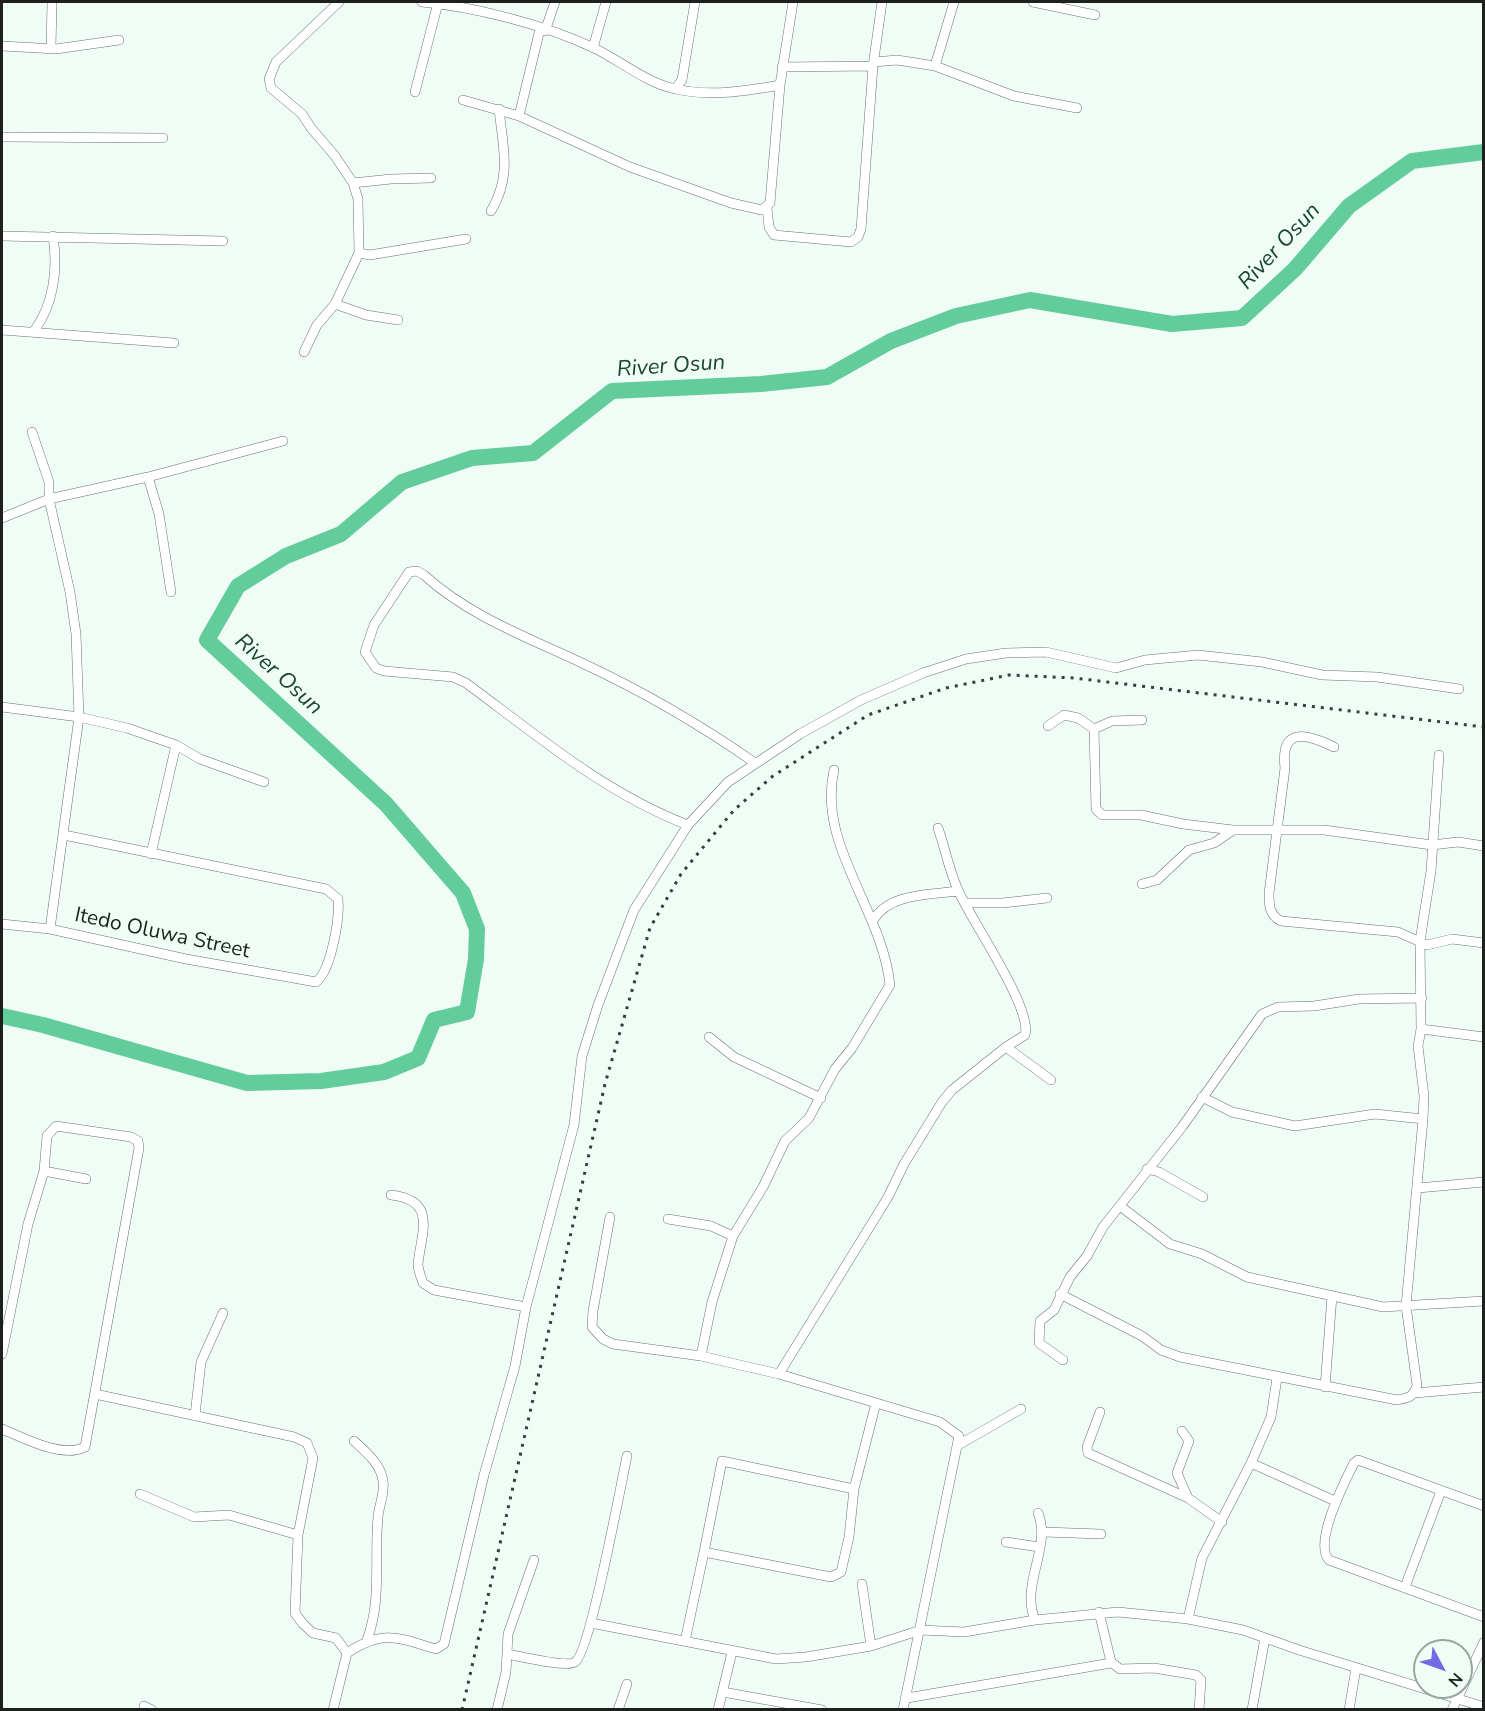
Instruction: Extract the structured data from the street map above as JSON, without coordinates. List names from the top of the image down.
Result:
{
  "streets": {
    "street": ["Itedo Oluwa Street"]
  },
  "water": ["River Osun"],
  "north": "bottom right"
}
